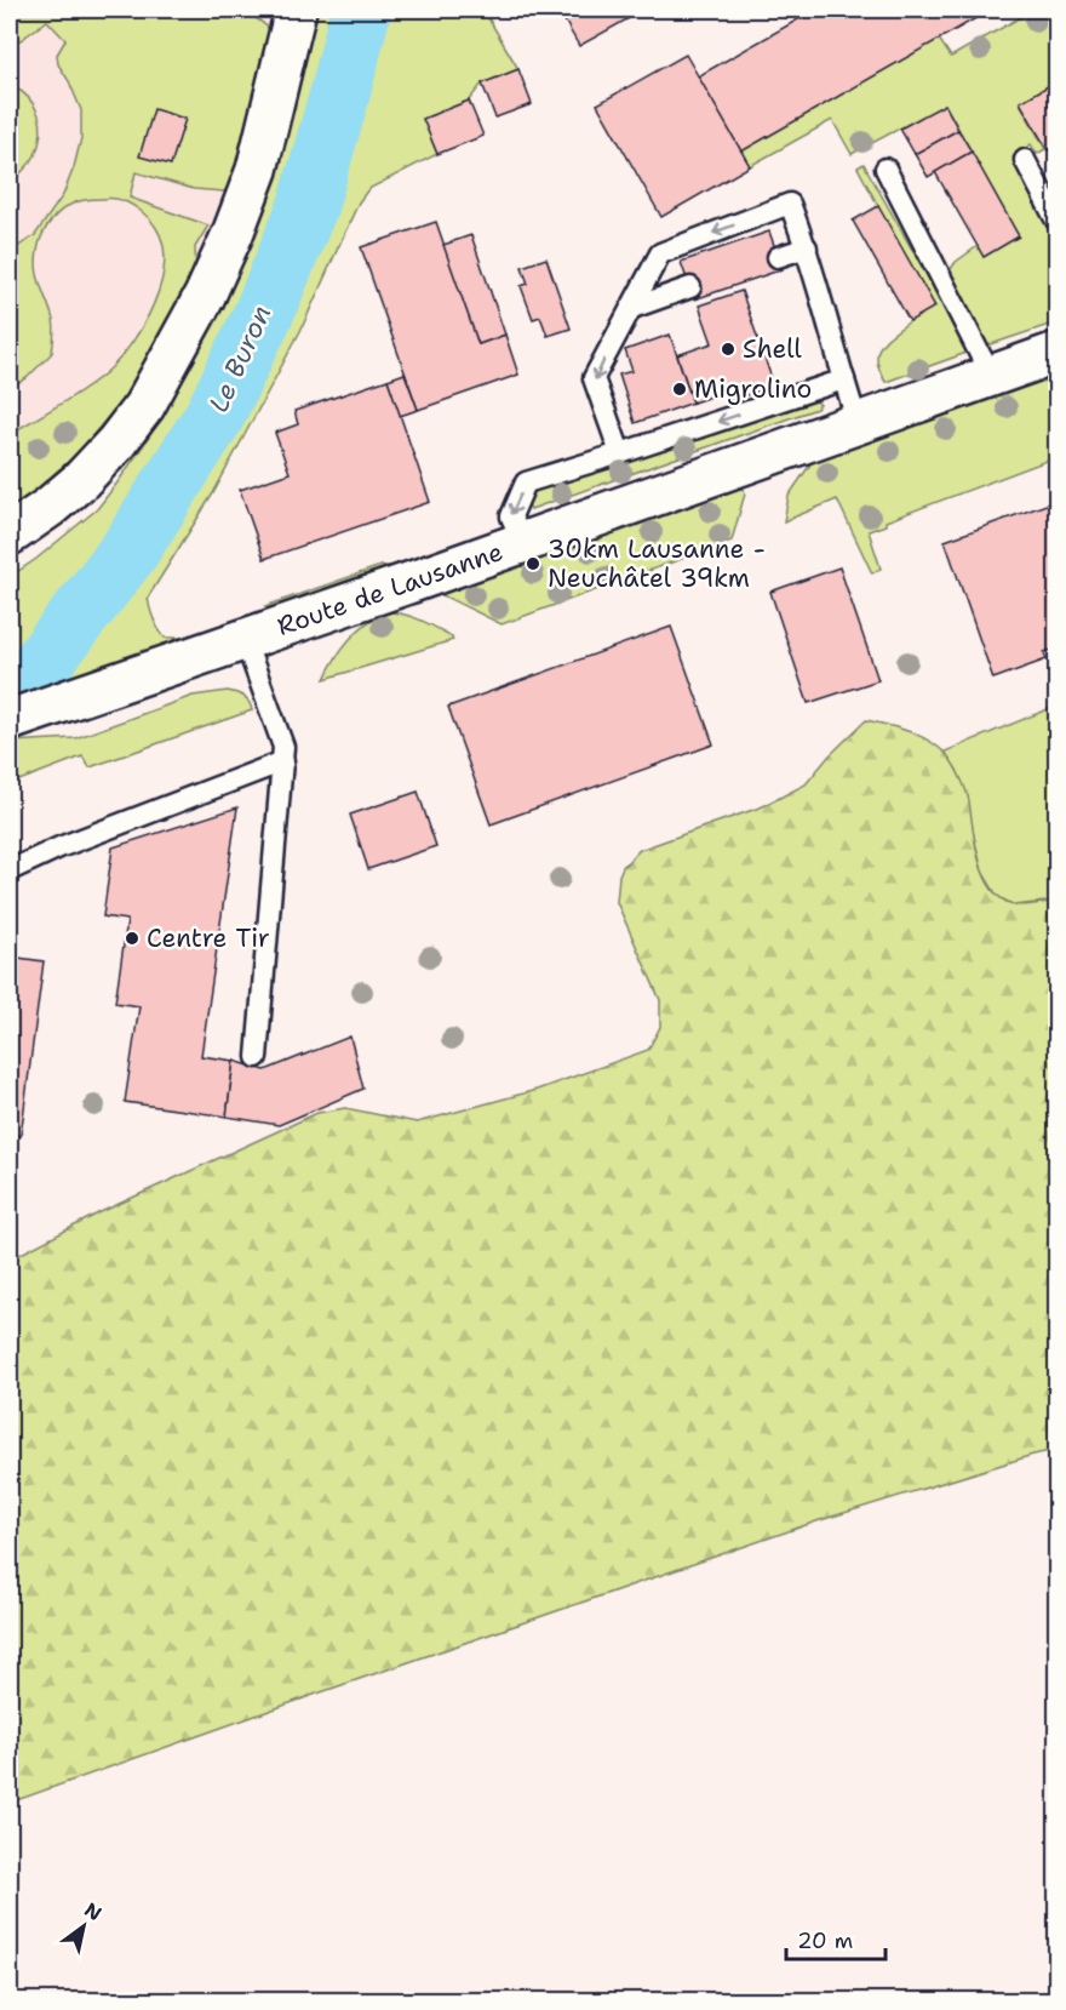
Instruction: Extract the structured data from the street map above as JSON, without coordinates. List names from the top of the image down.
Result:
{
  "streets": {
    "main road": ["Route de Lausanne"]
  },
  "water": ["Le Buron"],
  "places": [
    "Shell",
    "Migrolino",
    "30km Lausanne - Neuchâtel 39km",
    "Centre Tir"
  ],
  "scale_bar": "20 m",
  "north": "top right"
}
